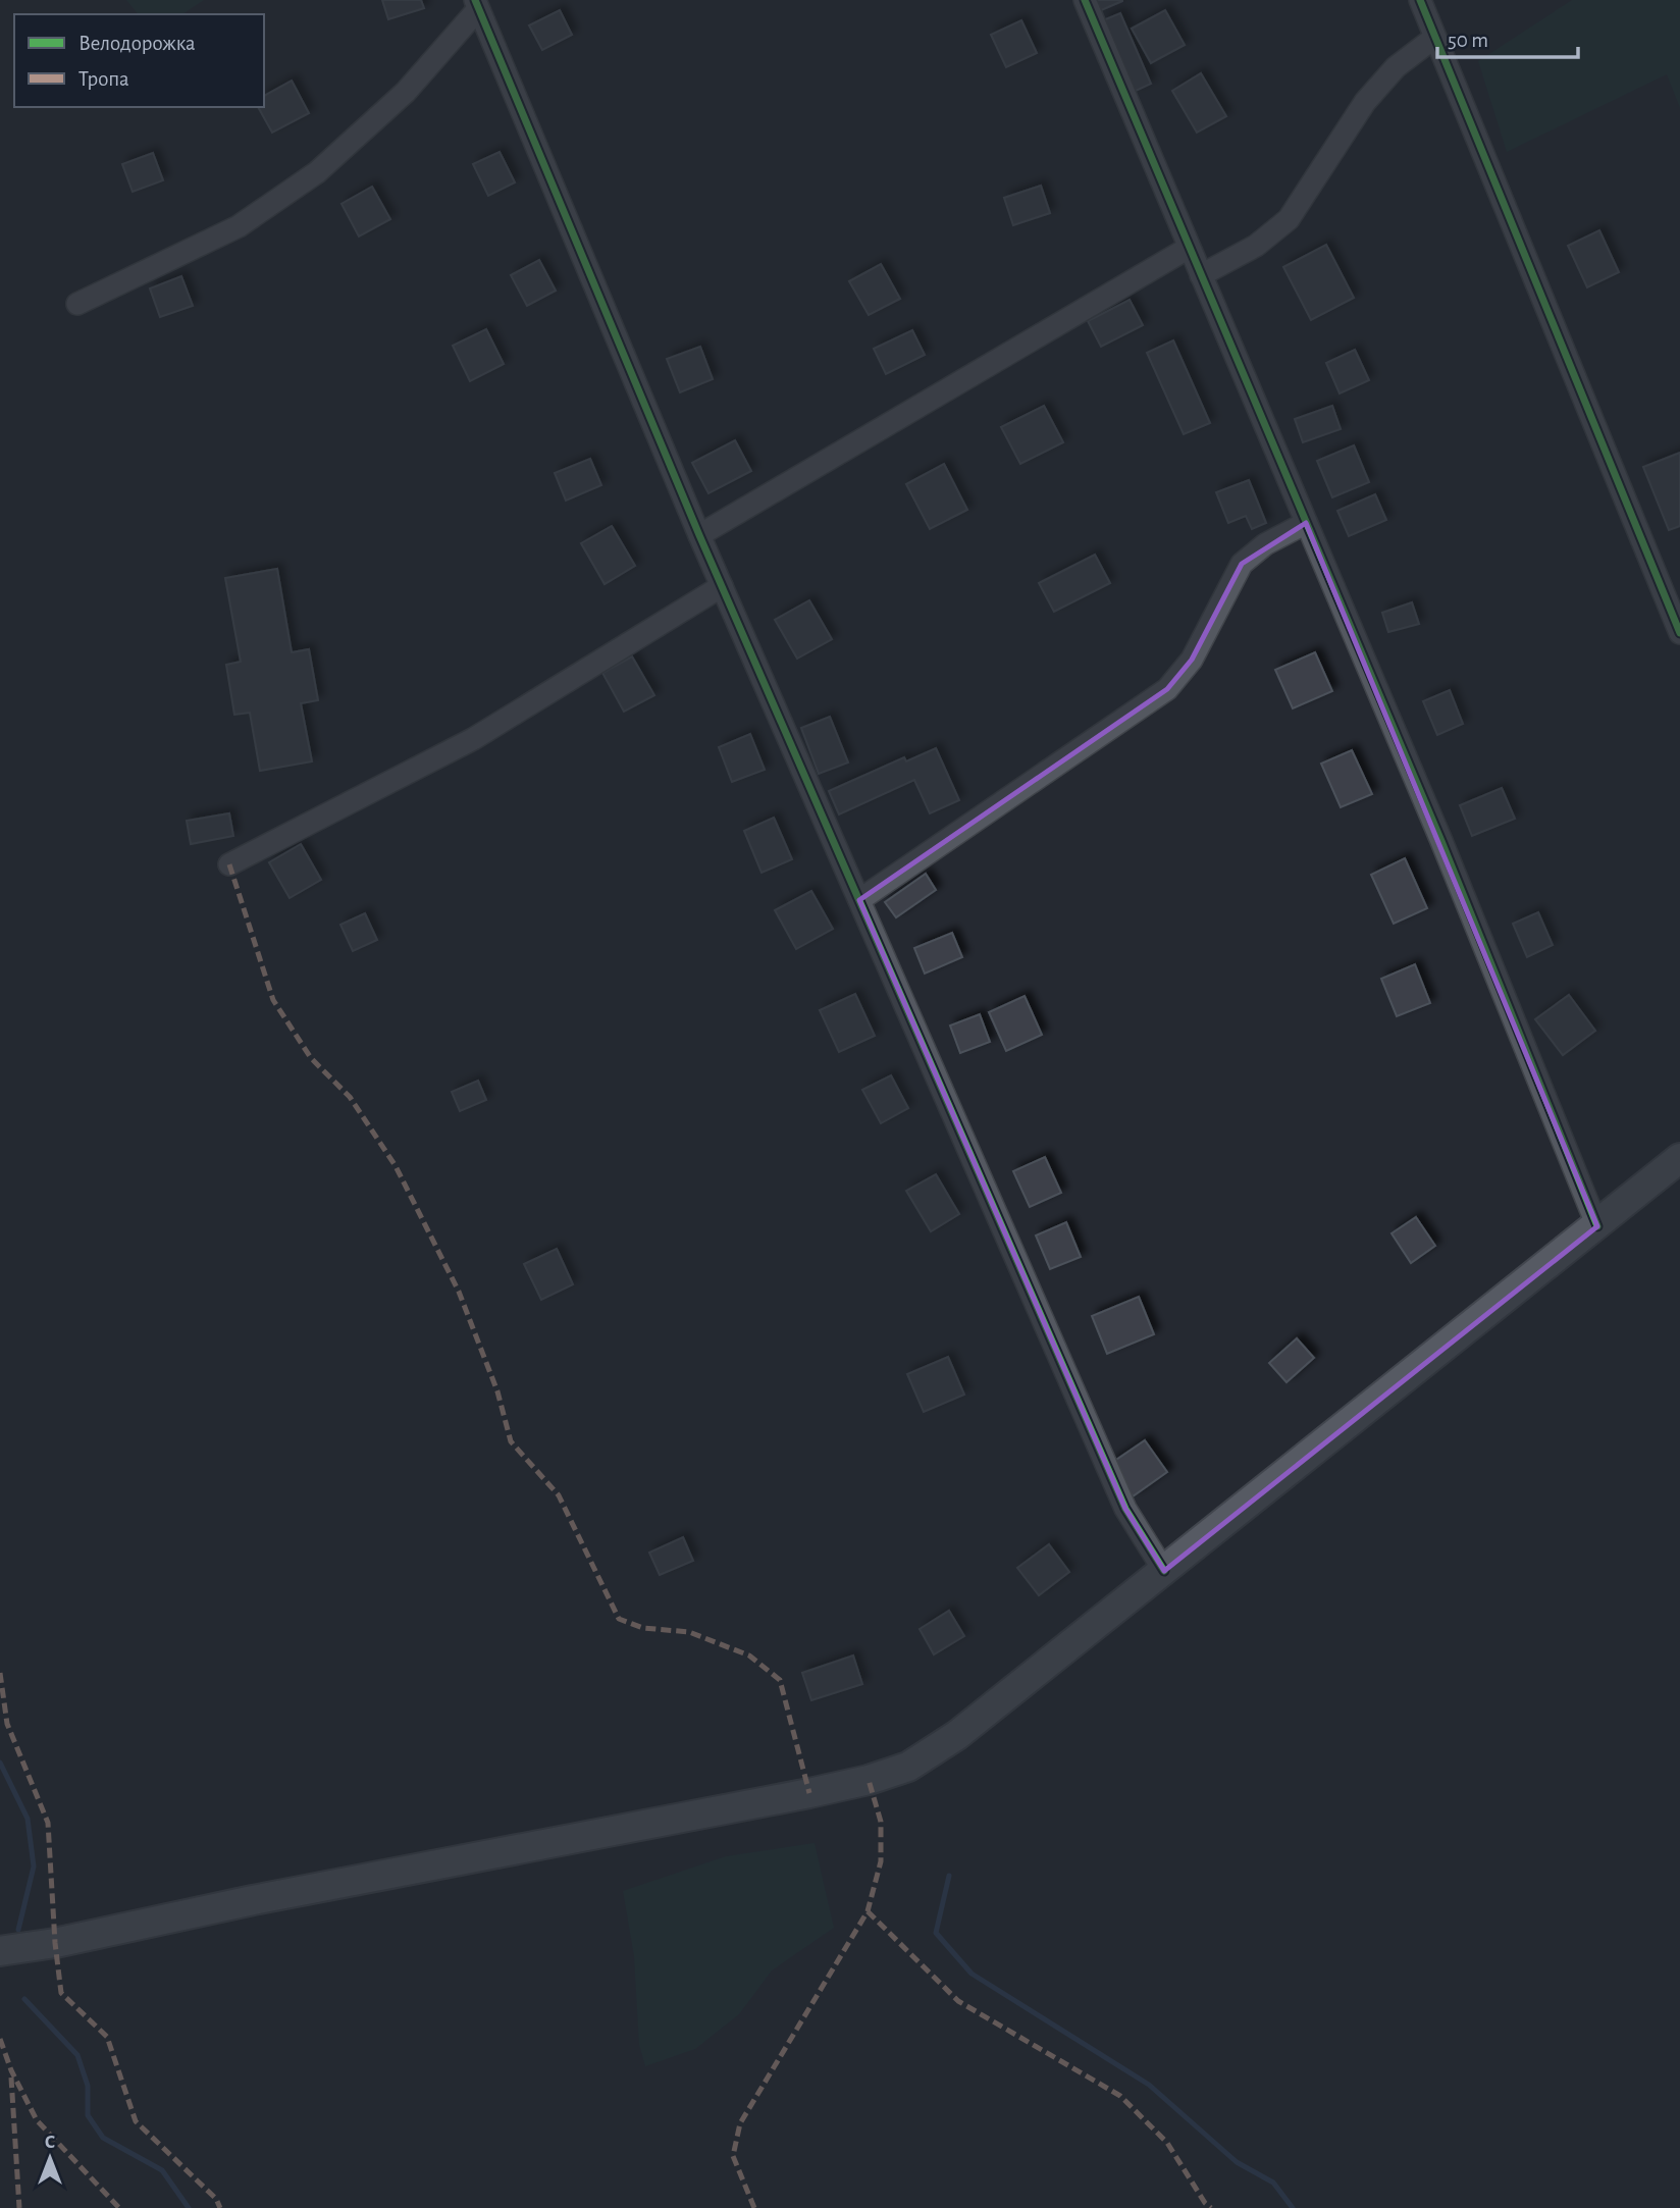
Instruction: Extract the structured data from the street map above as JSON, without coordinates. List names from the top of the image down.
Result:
{
  "legend": ["Велодорожка", "Тропа"],
  "scale_bar": "50 m",
  "north": "top"
}
